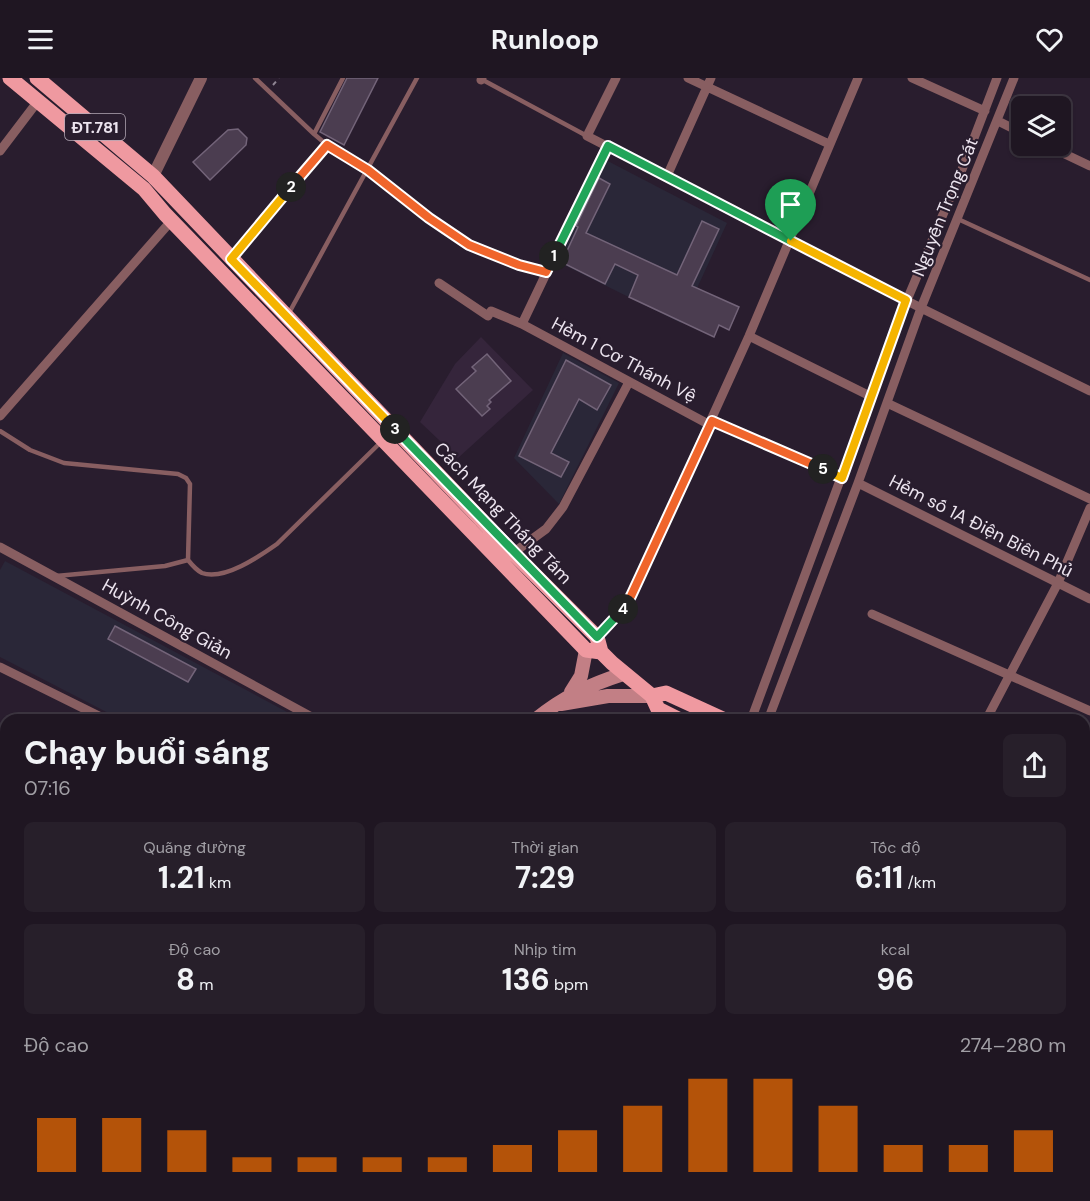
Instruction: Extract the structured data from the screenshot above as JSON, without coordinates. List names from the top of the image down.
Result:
{
  "streets": {
    "main road": ["ĐT.781", "Cách Mạng Tháng Tám"],
    "street": [
      "Nguyễn Trọng Cát",
      "Hẻm 1 Cơ Thánh Vệ",
      "Hẻm số 1A Điện Biên Phủ",
      "Huỳnh Công Giản"
    ]
  },
  "crossings": [
    ["Nguyễn Trọng Cát", "Hẻm số 1A Điện Biên Phủ"]
  ],
  "page": {
    "header": "Runloop",
    "pins": [
      "2",
      "1",
      "3",
      "5",
      "4"
    ],
    "heading": ["Chạy buổi sáng", "07:16"],
    "stats": [
      ["Quãng đường", "1.21 km"],
      ["Thời gian", "7:29"],
      ["Tốc độ", "6:11 /km"],
      ["Độ cao", "8 m"],
      ["Nhịp tim", "136 bpm"],
      ["kcal", "96"]
    ],
    "chart": ["Độ cao", "274–280 m"]
  }
}
